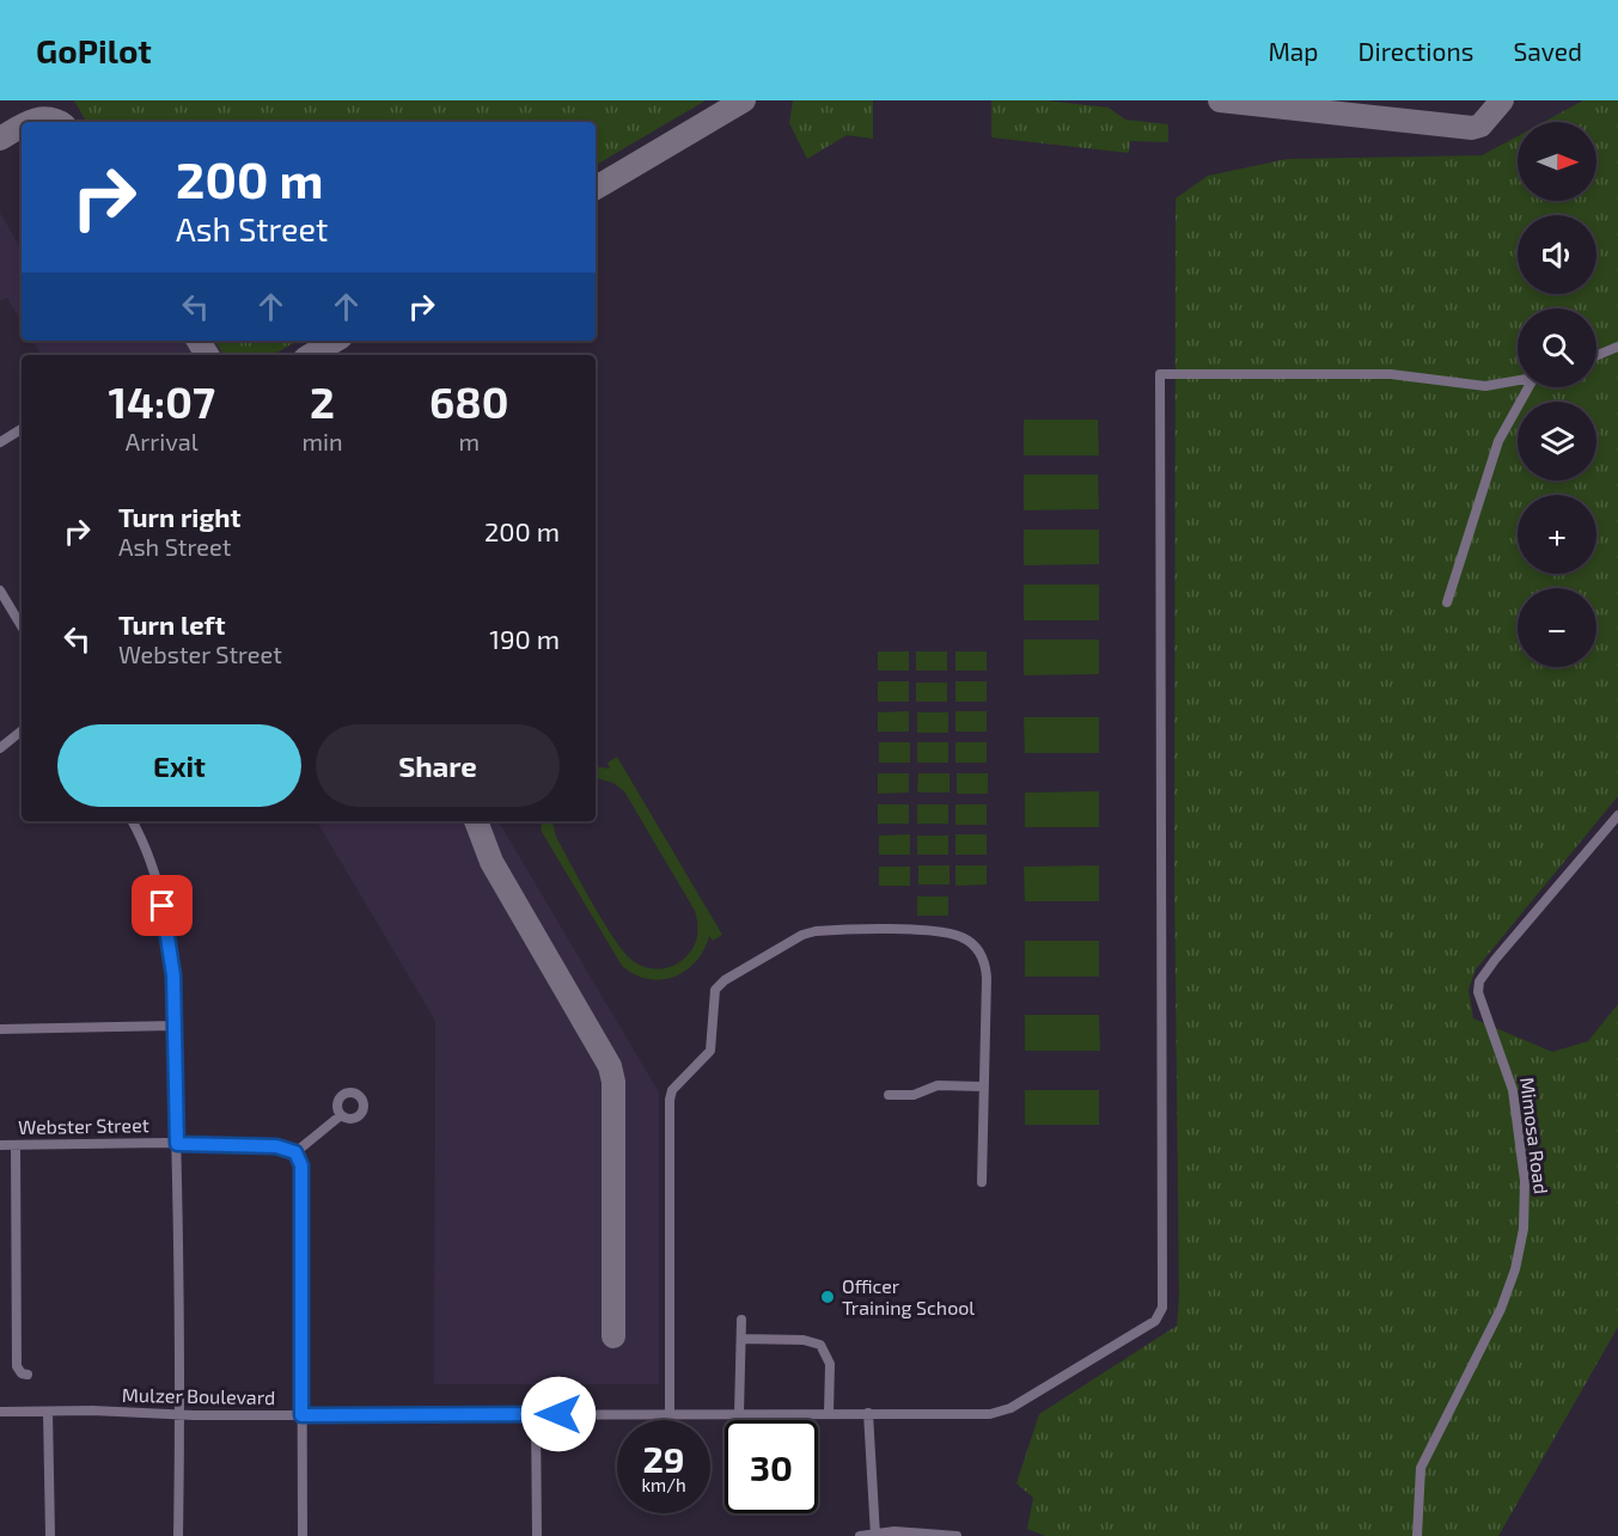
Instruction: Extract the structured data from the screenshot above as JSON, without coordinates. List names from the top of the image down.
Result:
{
  "streets": {
    "street": ["Webster Street", "Mimosa Road", "Mulzer Boulevard"]
  },
  "places": ["Officer Training School"],
  "north": "right",
  "page": {
    "header": "GoPilot",
    "nav": ["Map", "Directions", "Saved"],
    "map_buttons": ["+", "−"],
    "turn": ["200 m", "Ash Street"],
    "eta": [
      "14:07",
      "Arrival",
      "2",
      "min",
      "680",
      "m"
    ],
    "list": [
      {
        "name": "Turn right",
        "note": "Ash Street",
        "value": "200 m"
      },
      {
        "name": "Turn left",
        "note": "Webster Street",
        "value": "190 m"
      }
    ],
    "buttons": ["Exit", "Share"],
    "speed": "29 km/h",
    "limit": "30"
  }
}
